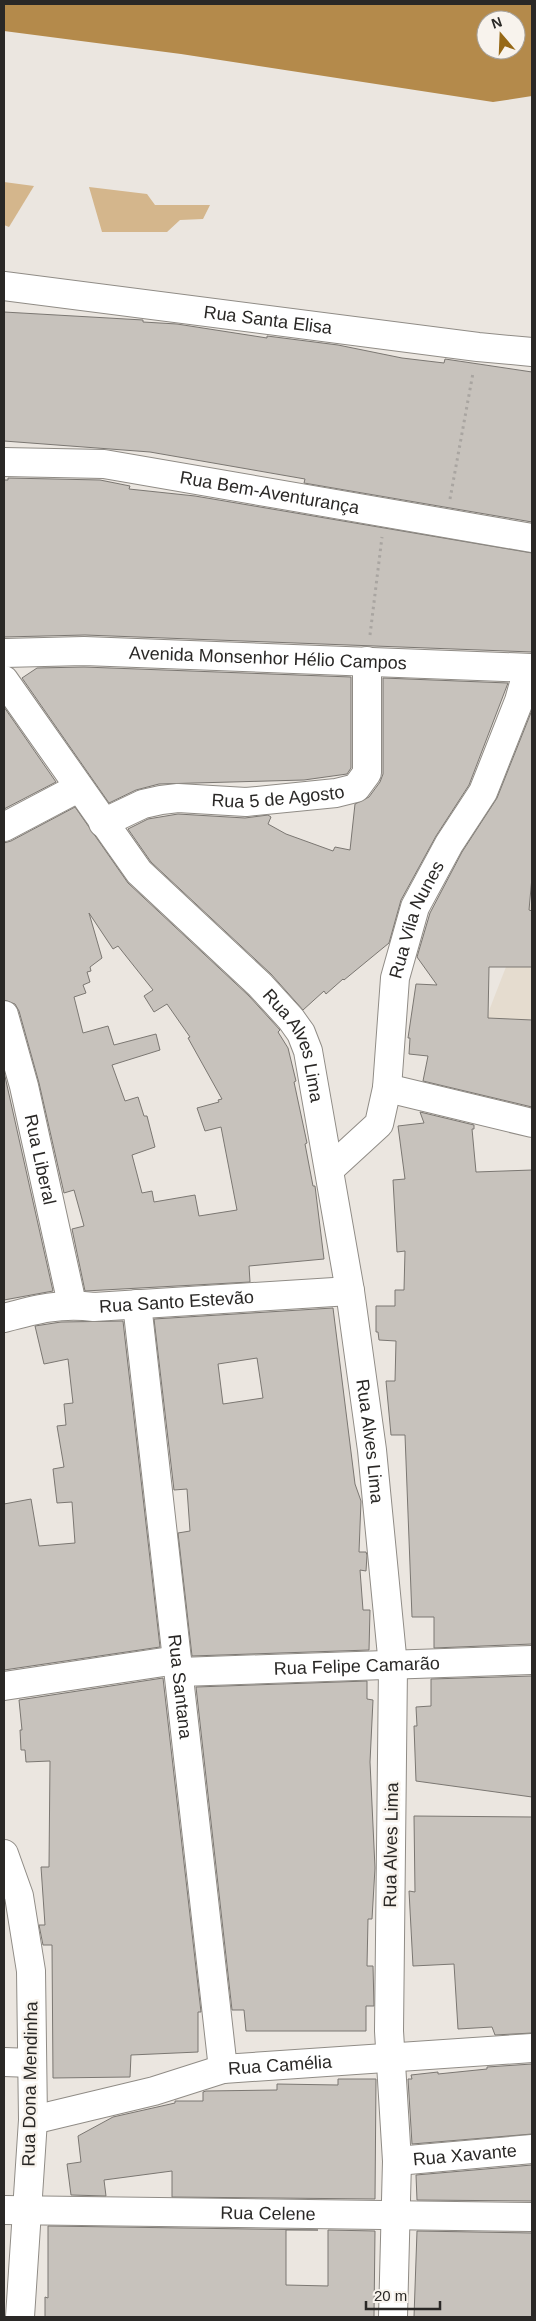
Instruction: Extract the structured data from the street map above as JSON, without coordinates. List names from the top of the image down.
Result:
{
  "streets": {
    "street": [
      "Rua Santa Elisa",
      "Rua Bem-Aventurança",
      "Avenida Monsenhor Hélio Campos",
      "Rua 5 de Agosto",
      "Rua Vila Nunes",
      "Rua Alves Lima",
      "Rua Liberal",
      "Rua Santo Estevão",
      "Rua Felipe Camarão",
      "Rua Santana",
      "Rua Camélia",
      "Rua Dona Mendinha",
      "Rua Xavante",
      "Rua Celene"
    ]
  },
  "crossings": [
    ["Avenida Monsenhor Hélio Campos", "Rua 5 de Agosto"],
    ["Avenida Monsenhor Hélio Campos", "Rua Vila Nunes"],
    ["Rua 5 de Agosto", "Rua Alves Lima"],
    ["Rua Vila Nunes", "Rua Alves Lima"],
    ["Rua Alves Lima", "Rua Santo Estevão"],
    ["Rua Alves Lima", "Rua Felipe Camarão"],
    ["Rua Alves Lima", "Rua Camélia"],
    ["Rua Alves Lima", "Rua Xavante"],
    ["Rua Alves Lima", "Rua Celene"],
    ["Rua Liberal", "Rua Santo Estevão"],
    ["Rua Santo Estevão", "Rua Santana"],
    ["Rua Felipe Camarão", "Rua Santana"],
    ["Rua Santana", "Rua Camélia"],
    ["Rua Camélia", "Rua Dona Mendinha"],
    ["Rua Dona Mendinha", "Rua Celene"]
  ],
  "scale_bar": "20 m",
  "north": "top"
}
